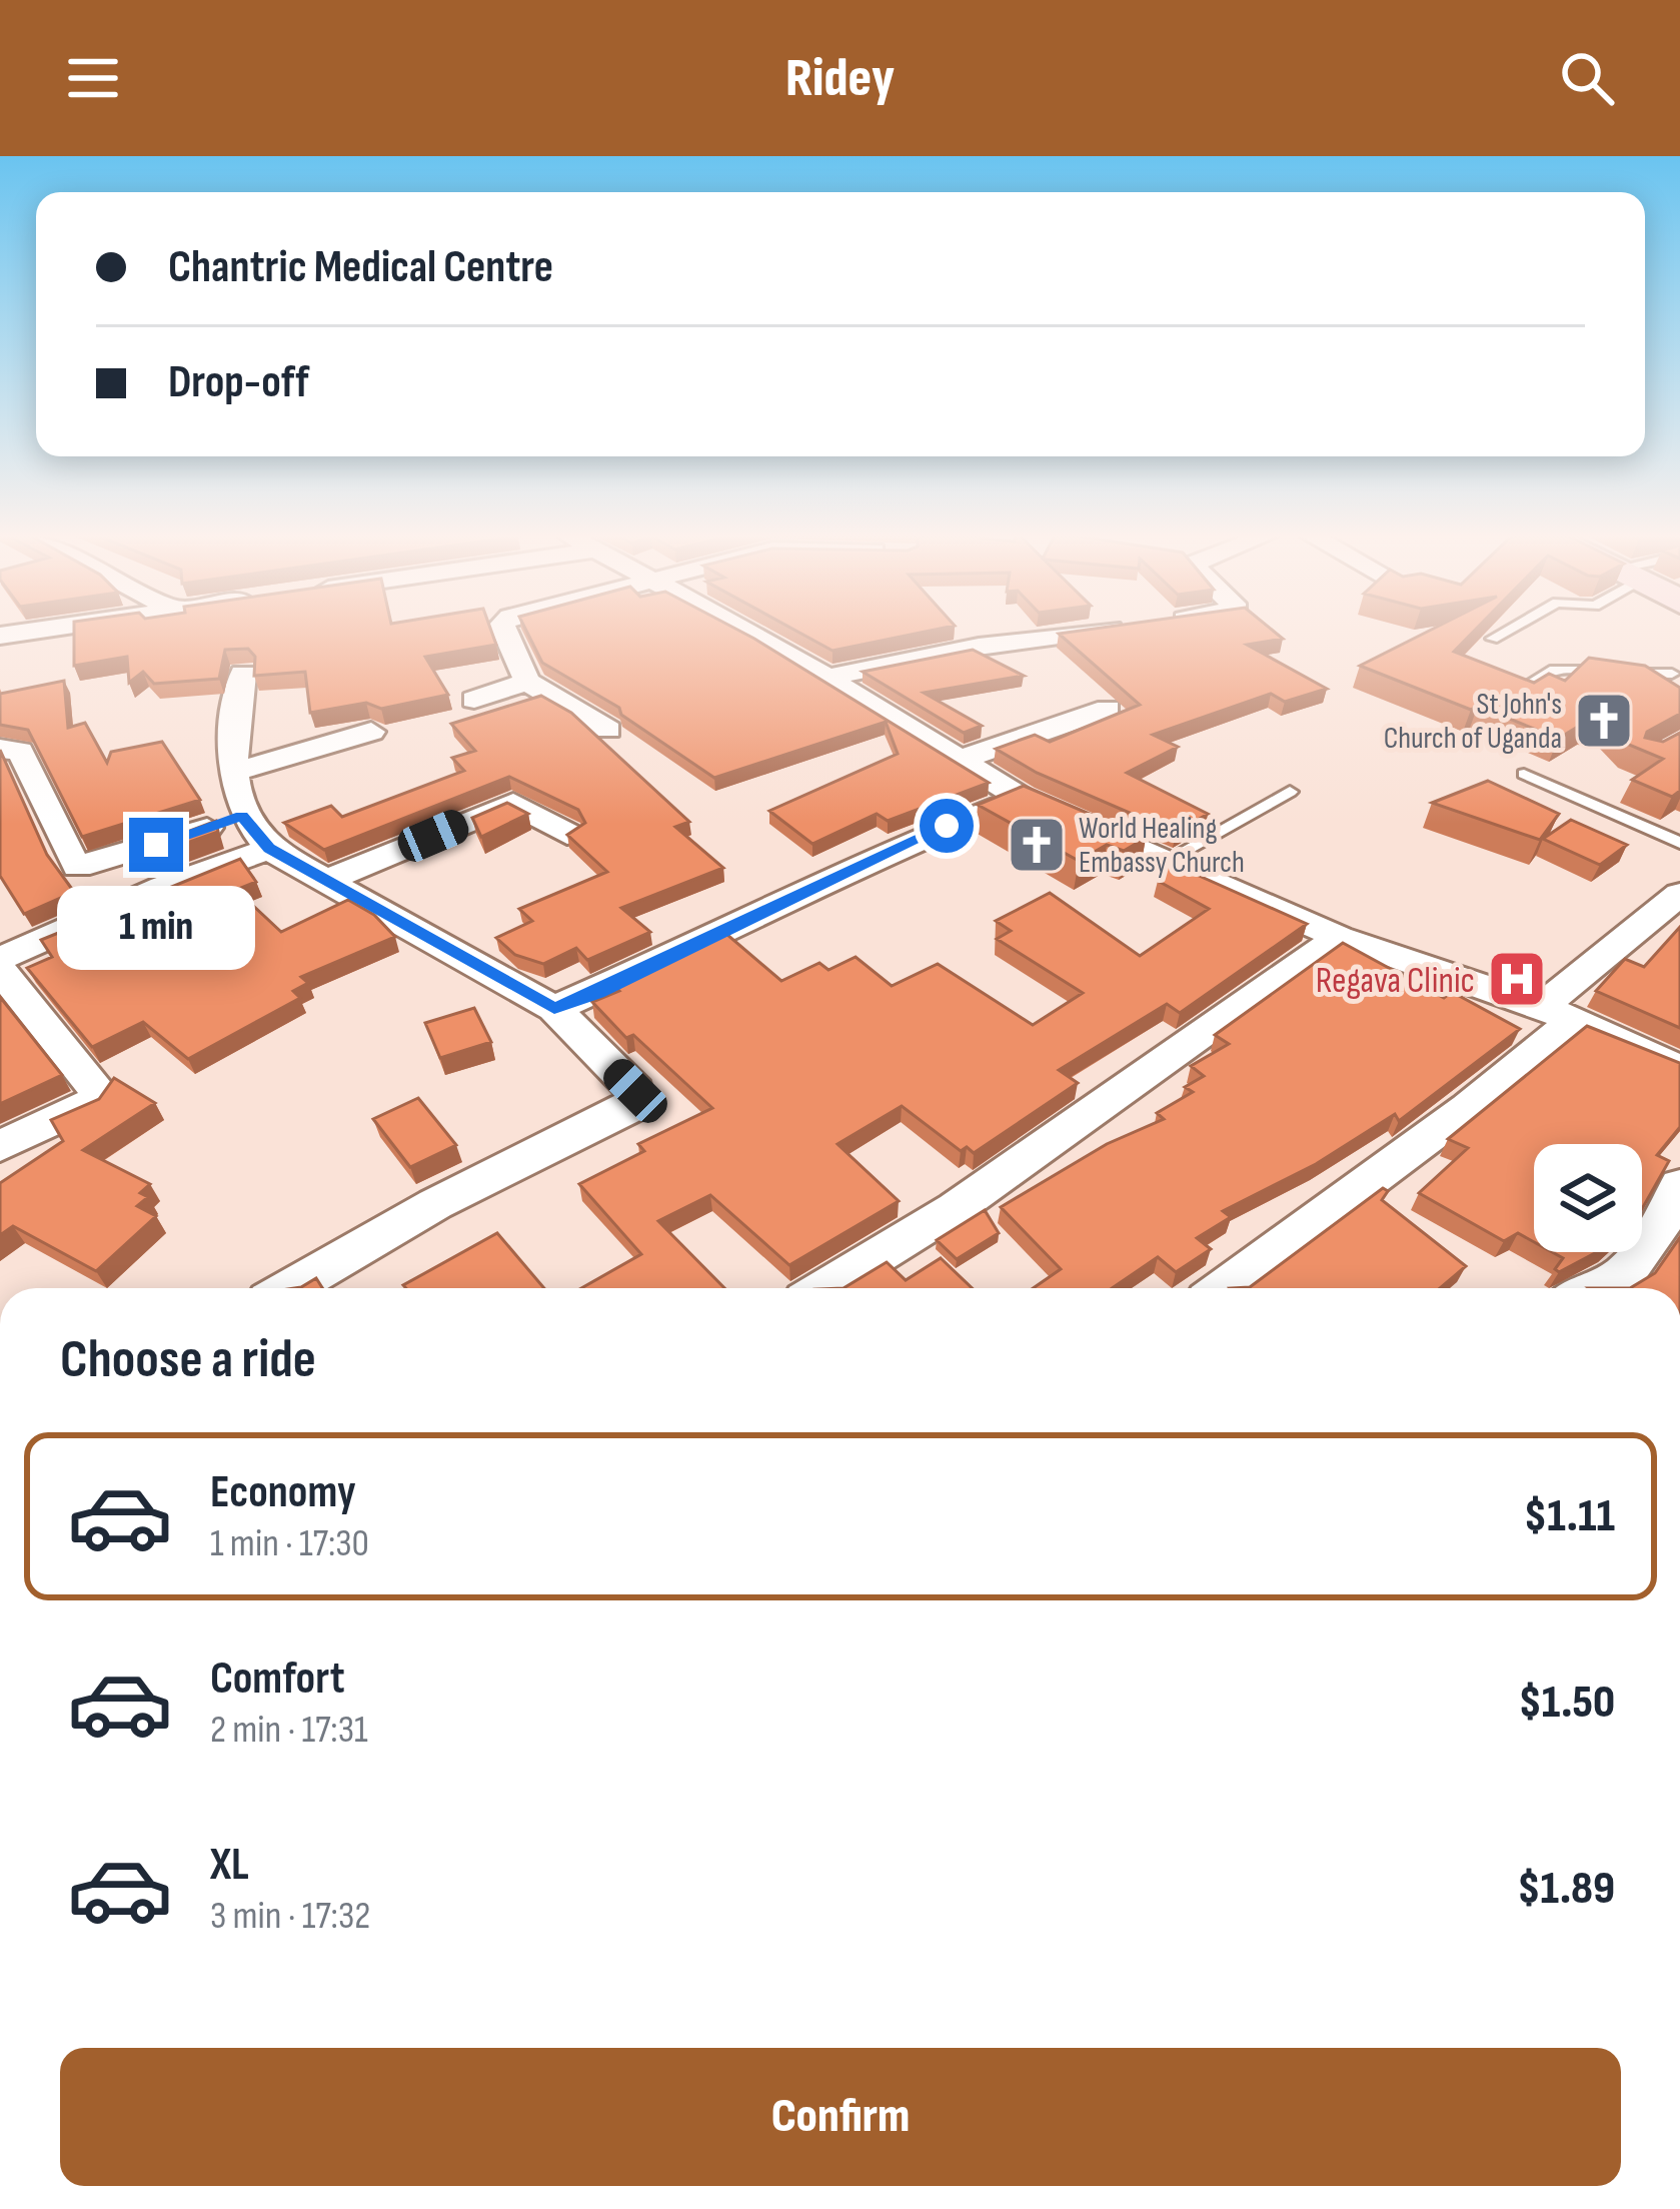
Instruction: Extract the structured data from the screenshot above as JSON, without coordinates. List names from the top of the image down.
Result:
{
  "places": {
    "church": ["St John's Church of Uganda", "World Healing Embassy Church"],
    "hospital": ["Regava Clinic"]
  },
  "page": {
    "header": "Ridey",
    "banner": ["Chantric Medical Centre", "Drop-off"],
    "bubble": "1 min",
    "heading": "Choose a ride",
    "list": [
      {
        "name": "Economy",
        "note": "1 min · 17:30",
        "value": "$1.11"
      },
      {
        "name": "Comfort",
        "note": "2 min · 17:31",
        "value": "$1.50"
      },
      {
        "name": "XL",
        "note": "3 min · 17:32",
        "value": "$1.89"
      }
    ],
    "buttons": "Confirm"
  }
}
